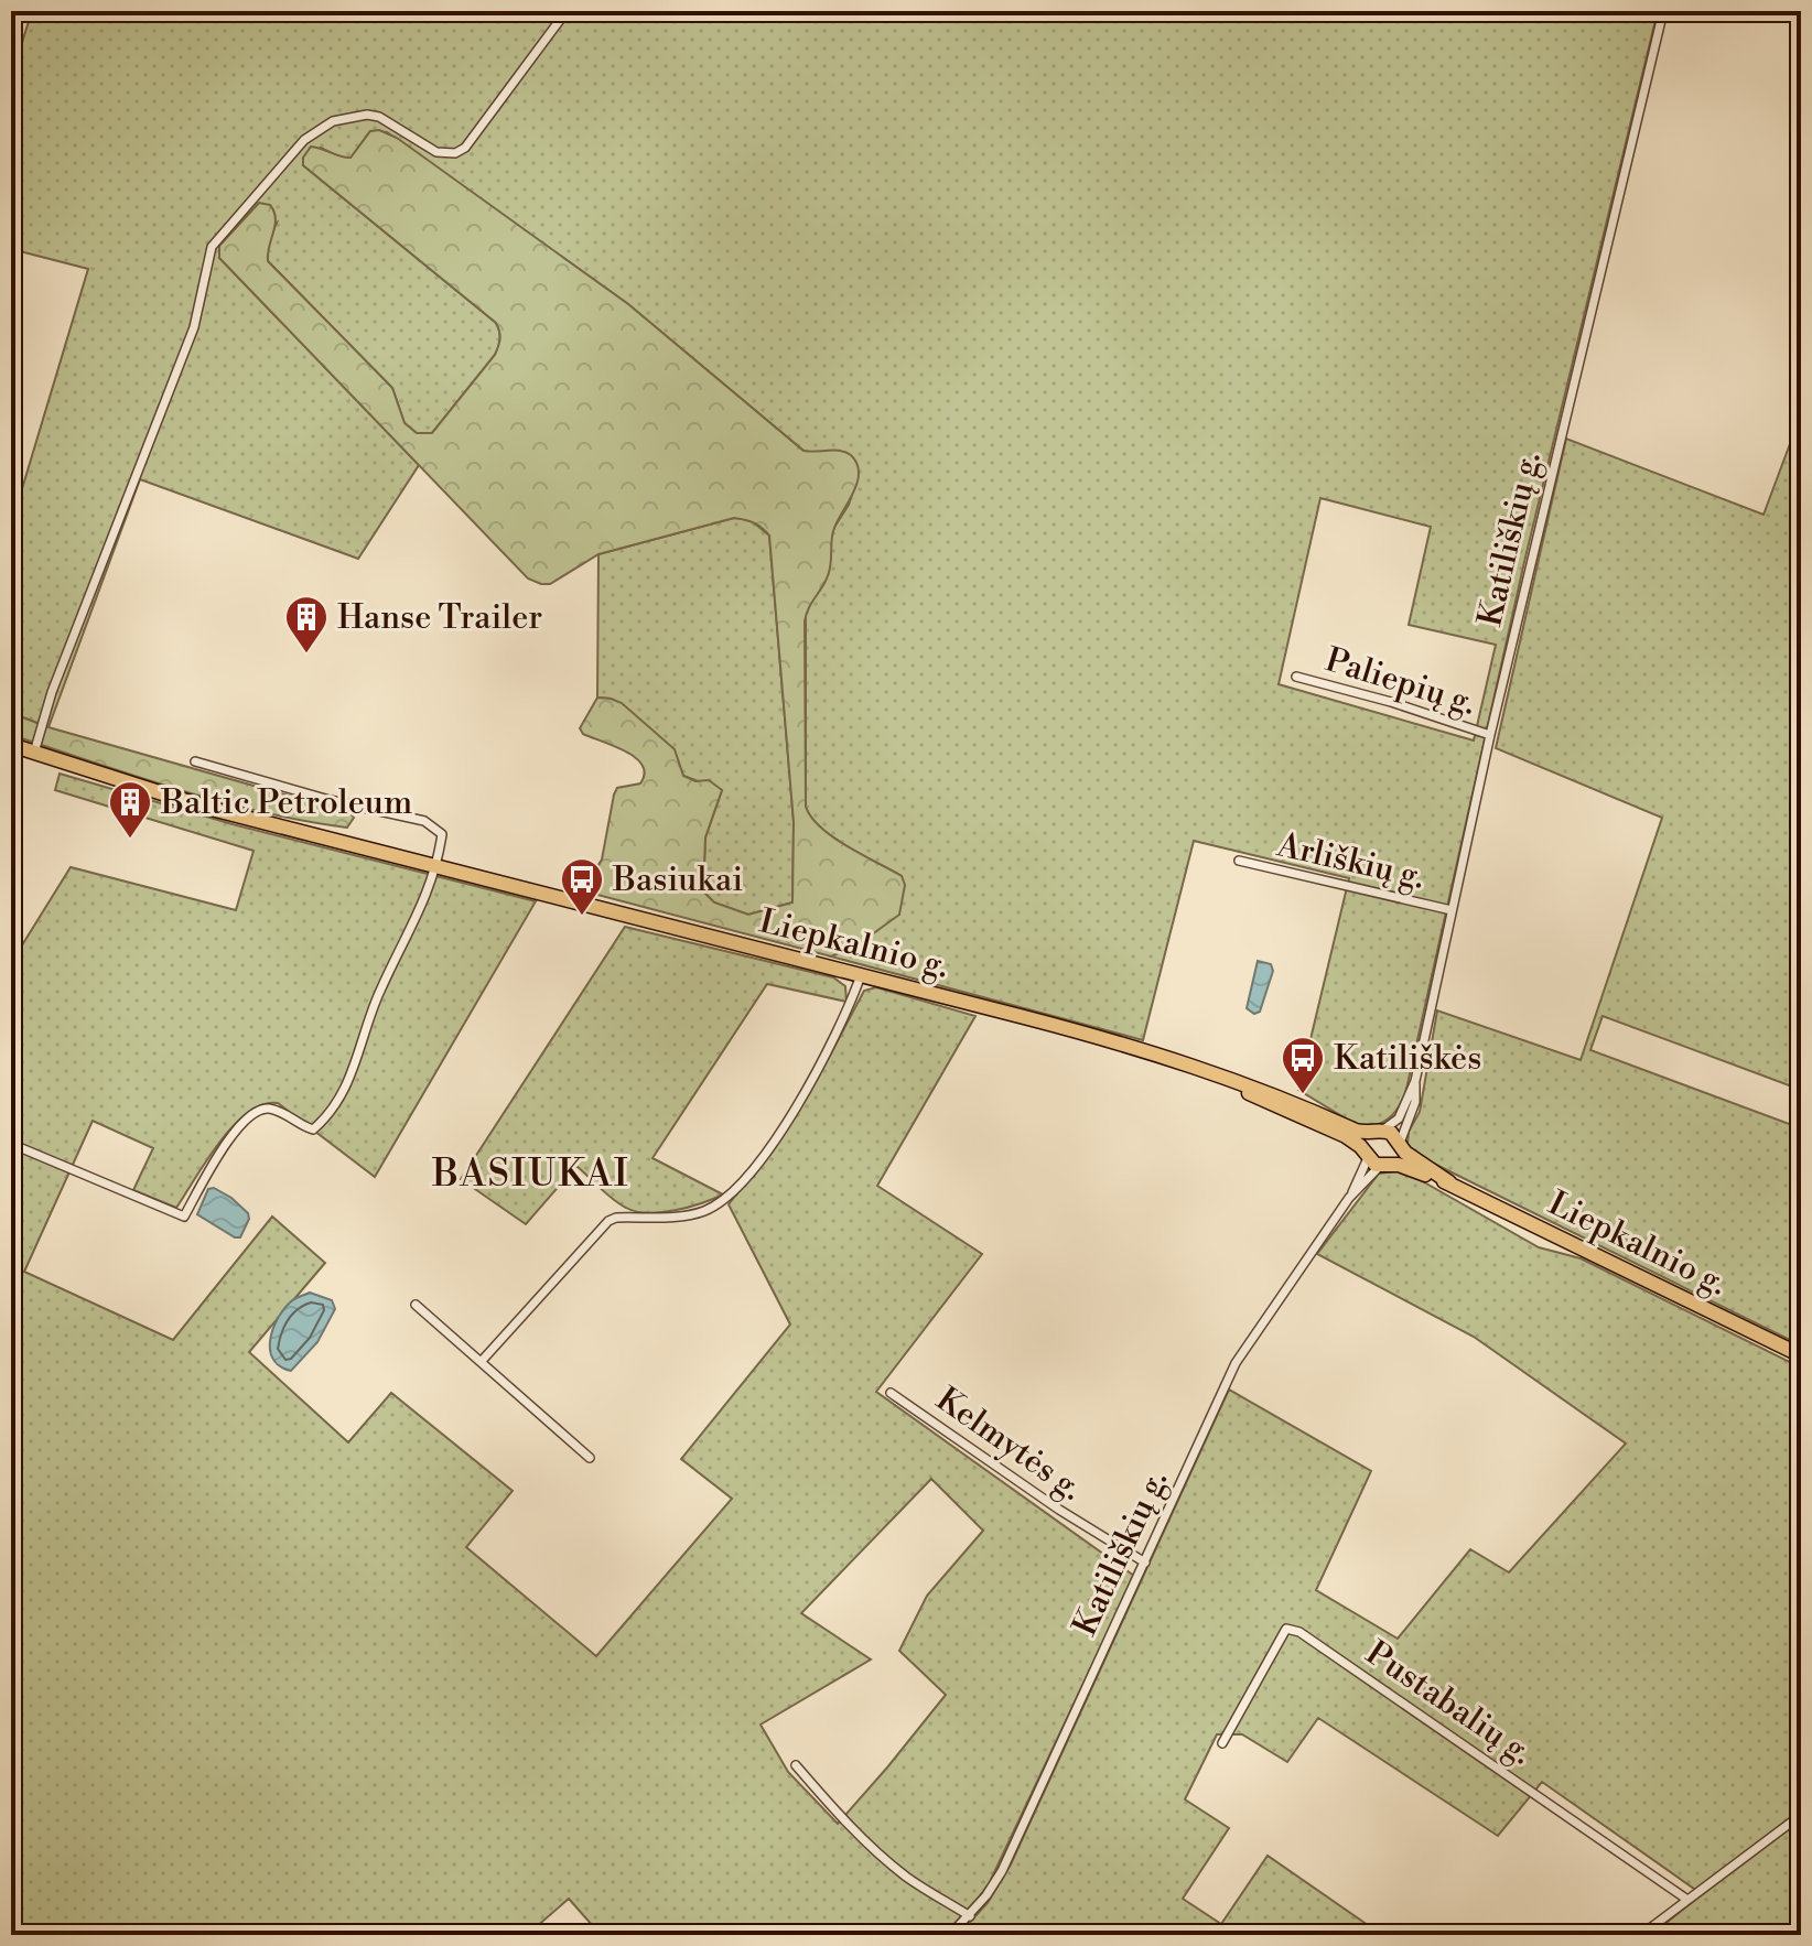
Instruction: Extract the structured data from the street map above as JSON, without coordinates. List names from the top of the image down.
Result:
{
  "streets": {
    "highway": ["Liepkalnio g."],
    "street": [
      "Katiliškių g.",
      "Paliepių g.",
      "Arliškių g.",
      "Kelmytės g.",
      "Pustabalių g."
    ]
  },
  "crossings": [
    ["Katiliškių g.", "Paliepių g."],
    ["Katiliškių g.", "Arliškių g."],
    ["Katiliškių g.", "Liepkalnio g."],
    ["Katiliškių g.", "Kelmytės g."]
  ],
  "districts": ["BASIUKAI"],
  "places": {
    "building": ["Hanse Trailer", "Baltic Petroleum"],
    "bus stop": ["Basiukai", "Katiliškės"]
  }
}
